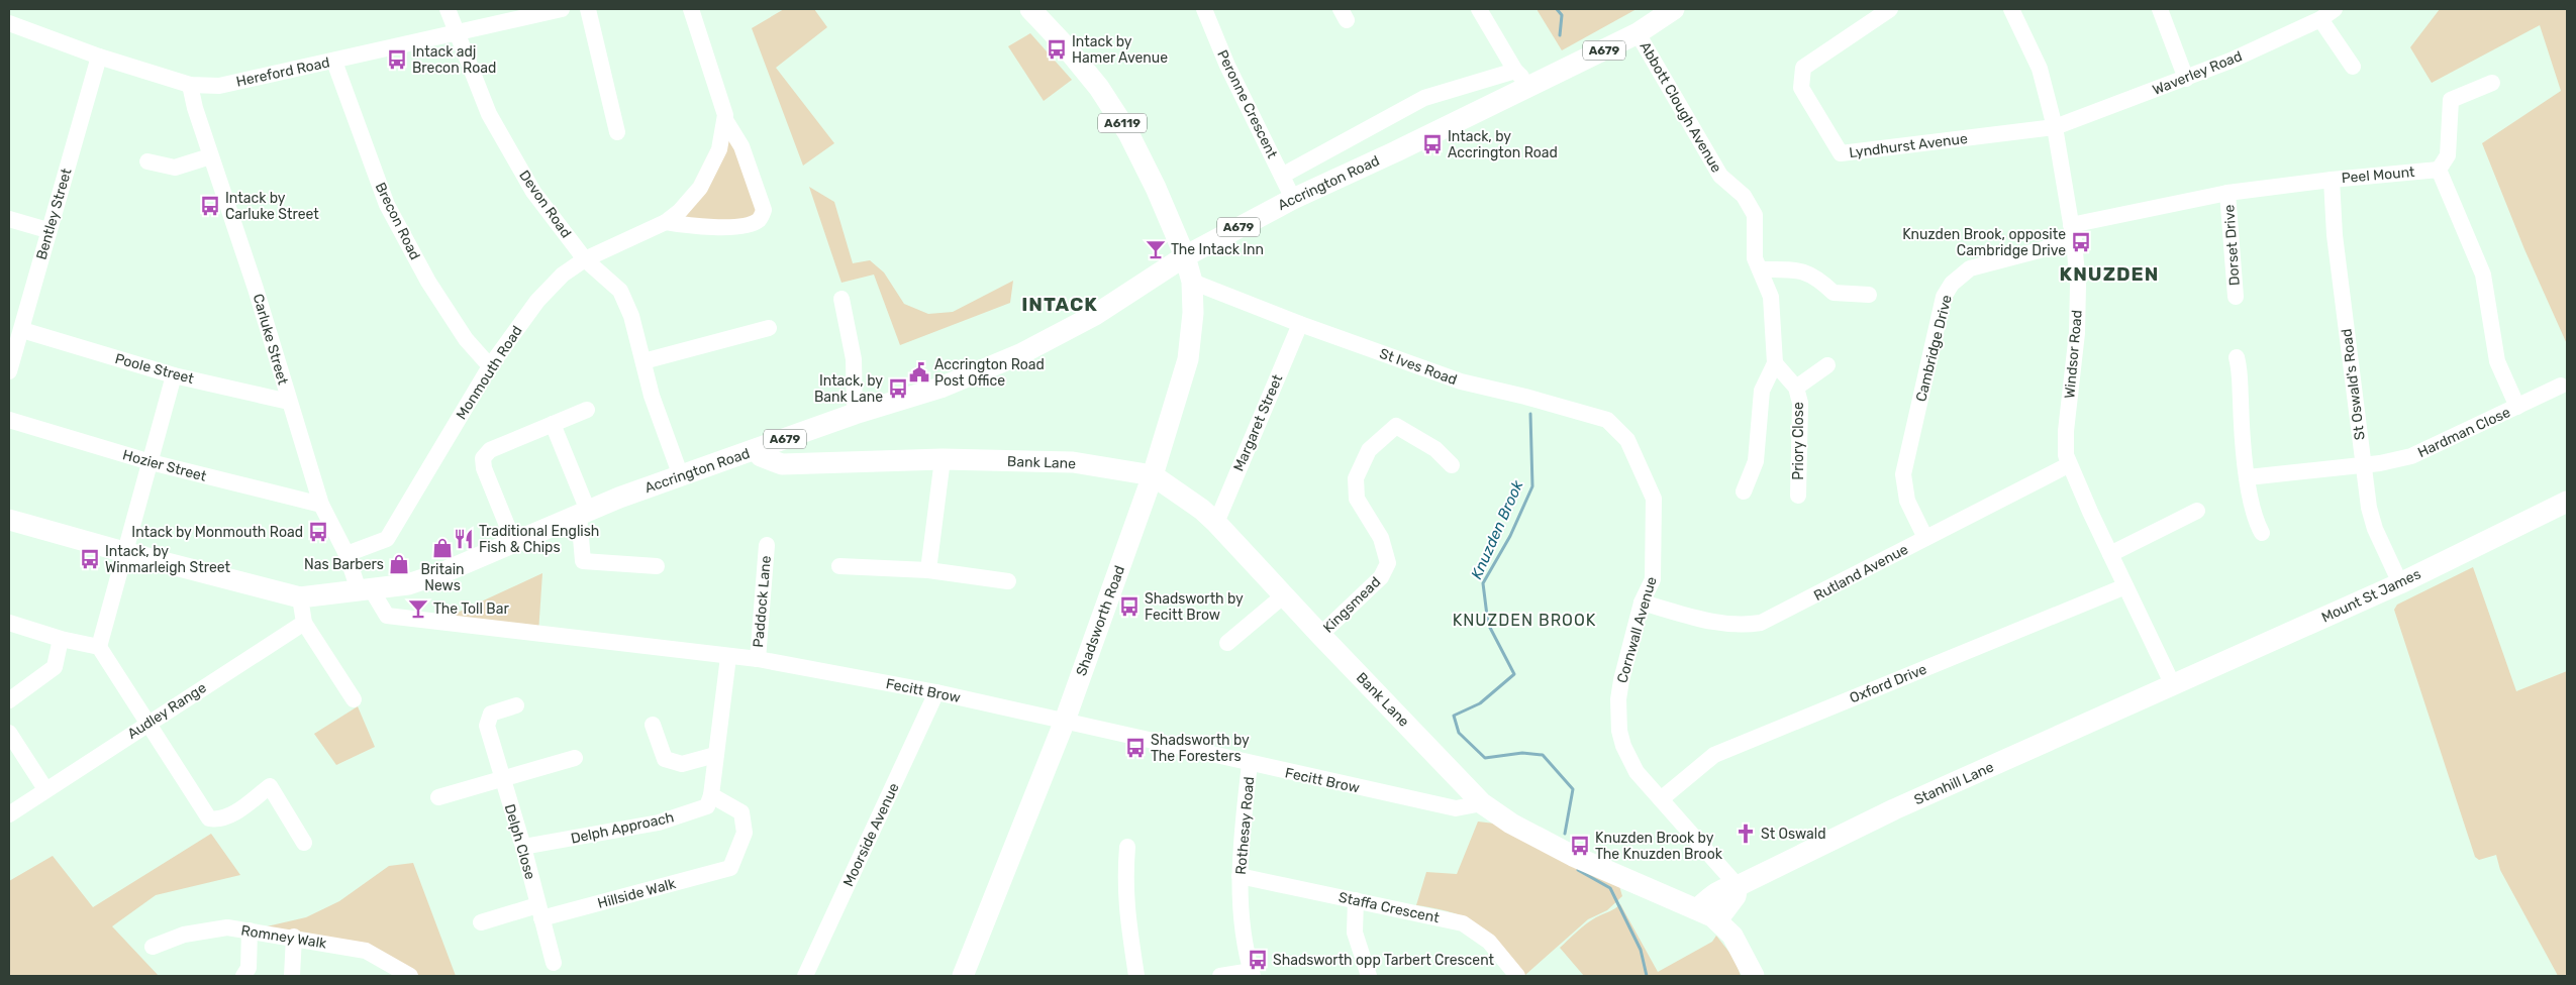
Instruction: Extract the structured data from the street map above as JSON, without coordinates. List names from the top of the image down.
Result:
{
  "streets": {
    "main road": [
      "A679",
      "A6119",
      "Accrington Road",
      "Bank Lane",
      "Mount St James",
      "Shadsworth Road",
      "Stanhill Lane"
    ],
    "street": [
      "Hereford Road",
      "Waverley Road",
      "Peronne Crescent",
      "Abbott Clough Avenue",
      "Lyndhurst Avenue",
      "Peel Mount",
      "Devon Road",
      "Bentley Street",
      "Brecon Road",
      "Dorset Drive",
      "Carluke Street",
      "Cambridge Drive",
      "Windsor Road",
      "St Ives Road",
      "Poole Street",
      "Monmouth Road",
      "St Oswald's Road",
      "Margaret Street",
      "Hardman Close",
      "Priory Close",
      "Hozier Street",
      "Rutland Avenue",
      "Paddock Lane",
      "Kingsmead",
      "Cornwall Avenue",
      "Oxford Drive",
      "Fecitt Brow",
      "Audley Range",
      "Rothesay Road",
      "Delph Approach",
      "Moorside Avenue",
      "Delph Close",
      "Hillside Walk",
      "Staffa Crescent",
      "Romney Walk"
    ]
  },
  "crossings": [
    ["Hereford Road", "Devon Road"],
    ["Hereford Road", "Bentley Street"],
    ["Hereford Road", "Brecon Road"],
    ["Hereford Road", "Carluke Street"],
    ["Waverley Road", "Lyndhurst Avenue"],
    ["Waverley Road", "Windsor Road"],
    ["Peronne Crescent", "Accrington Road"],
    ["Abbott Clough Avenue", "Accrington Road"],
    ["Abbott Clough Avenue", "Priory Close"],
    ["A6119", "Accrington Road"],
    ["A6119", "Shadsworth Road"],
    ["Lyndhurst Avenue", "Windsor Road"],
    ["Peel Mount", "Dorset Drive"],
    ["Peel Mount", "Cambridge Drive"],
    ["Peel Mount", "Windsor Road"],
    ["Peel Mount", "St Oswald's Road"],
    ["Accrington Road", "Devon Road"],
    ["Accrington Road", "Carluke Street"],
    ["Accrington Road", "Bank Lane"],
    ["Accrington Road", "Shadsworth Road"],
    ["Accrington Road", "Fecitt Brow"],
    ["Devon Road", "Monmouth Road"],
    ["Bentley Street", "Poole Street"],
    ["Brecon Road", "Monmouth Road"],
    ["Carluke Street", "Poole Street"],
    ["Carluke Street", "Monmouth Road"],
    ["Carluke Street", "Hozier Street"],
    ["Carluke Street", "Fecitt Brow"],
    ["Cambridge Drive", "Windsor Road"],
    ["Cambridge Drive", "Rutland Avenue"],
    ["Windsor Road", "Rutland Avenue"],
    ["Windsor Road", "Mount St James"],
    ["Windsor Road", "Oxford Drive"],
    ["Windsor Road", "Stanhill Lane"],
    ["St Ives Road", "Margaret Street"],
    ["St Ives Road", "Shadsworth Road"],
    ["St Ives Road", "Cornwall Avenue"],
    ["St Oswald's Road", "Hardman Close"],
    ["St Oswald's Road", "Mount St James"],
    ["Margaret Street", "Bank Lane"],
    ["Bank Lane", "Kingsmead"],
    ["Bank Lane", "Shadsworth Road"],
    ["Bank Lane", "Fecitt Brow"],
    ["Rutland Avenue", "Cornwall Avenue"],
    ["Mount St James", "Stanhill Lane"],
    ["Paddock Lane", "Fecitt Brow"],
    ["Shadsworth Road", "Fecitt Brow"],
    ["Cornwall Avenue", "Oxford Drive"],
    ["Cornwall Avenue", "Stanhill Lane"],
    ["Fecitt Brow", "Rothesay Road"],
    ["Fecitt Brow", "Moorside Avenue"],
    ["Rothesay Road", "Staffa Crescent"],
    ["Delph Approach", "Delph Close"],
    ["Delph Approach", "Hillside Walk"],
    ["Delph Close", "Hillside Walk"]
  ],
  "districts": ["KNUZDEN", "INTACK", "KNUZDEN BROOK"],
  "water": ["Knuzden Brook"],
  "places": {
    "bus stop": [
      "Intack by Hamer Avenue",
      "Intack adj Brecon Road",
      "Intack, by Accrington Road",
      "Intack by Carluke Street",
      "Knuzden Brook, opposite Cambridge Drive",
      "Intack, by Bank Lane",
      "Intack by Monmouth Road",
      "Intack, by Winmarleigh Street",
      "Shadsworth by Fecitt Brow",
      "Shadsworth by The Foresters",
      "Knuzden Brook by The Knuzden Brook",
      "Shadsworth opp Tarbert Crescent"
    ],
    "bar": ["The Intack Inn", "The Toll Bar"],
    "public building": ["Accrington Road Post Office"],
    "restaurant": ["Traditional English Fish & Chips"],
    "shop": ["Britain News", "Nas Barbers"],
    "church": ["St Oswald"]
  }
}
